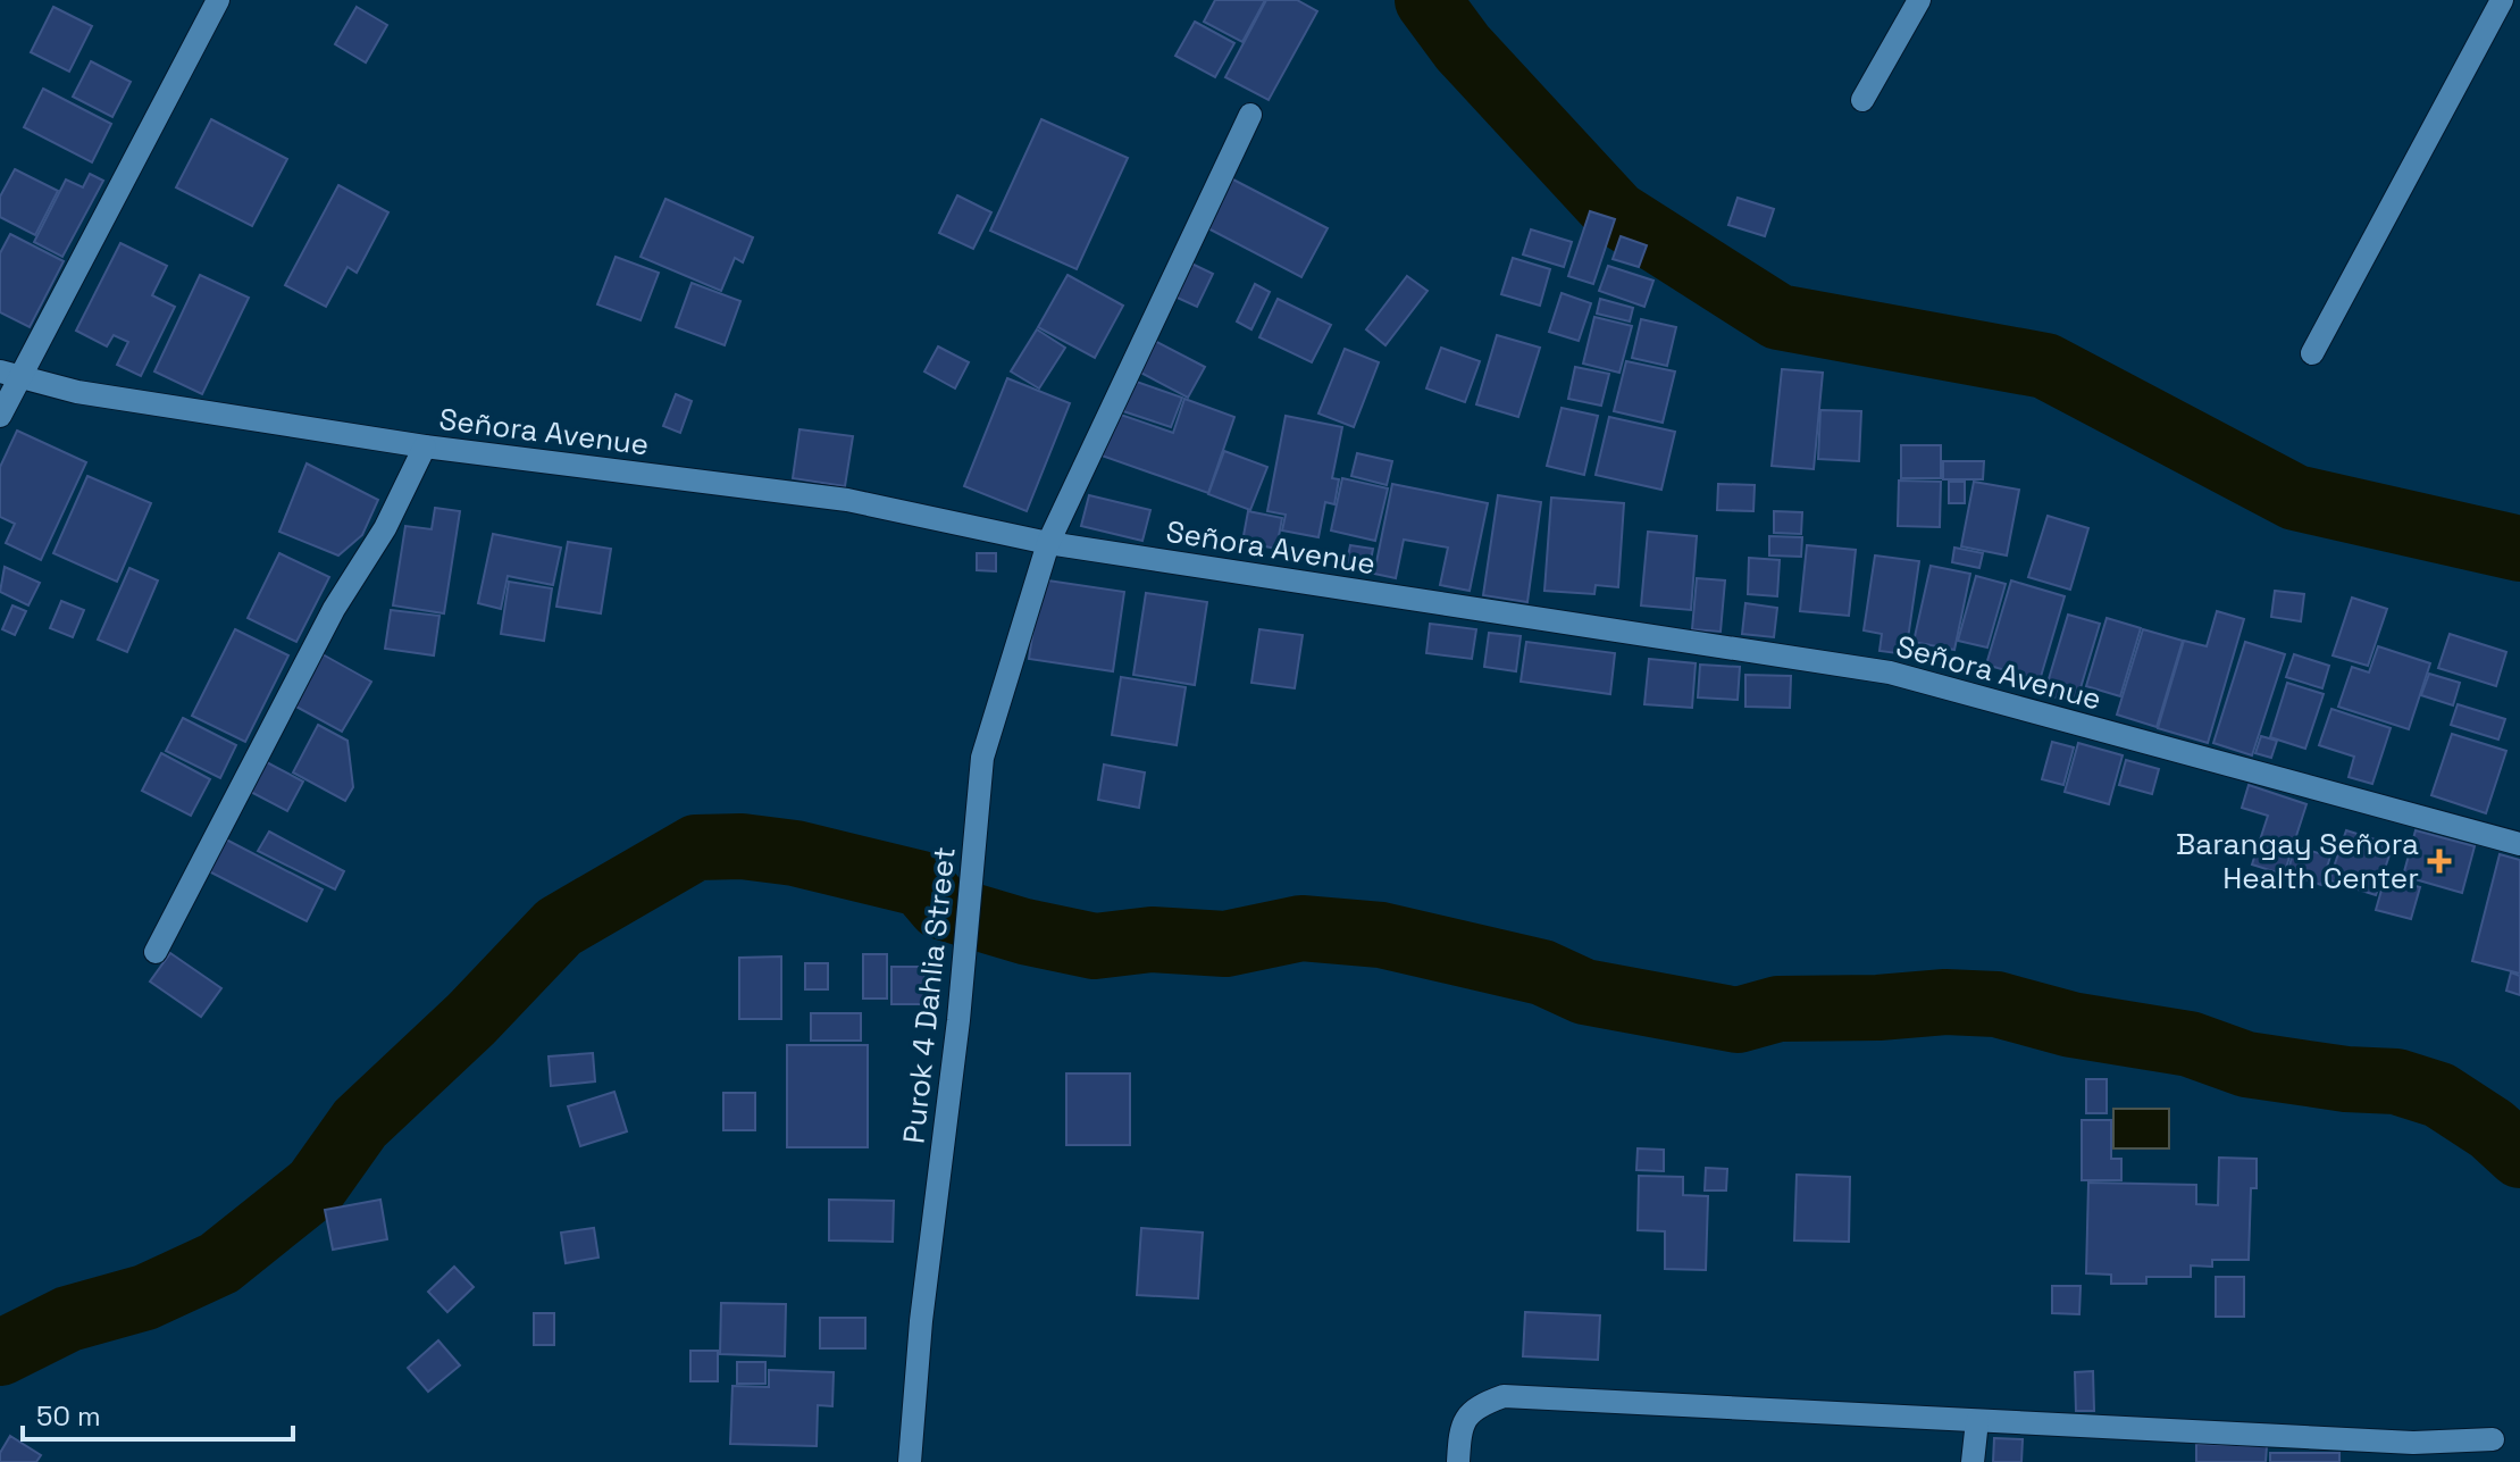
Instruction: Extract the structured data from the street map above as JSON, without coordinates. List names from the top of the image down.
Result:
{
  "streets": {
    "street": ["Señora Avenue", "Purok 4 Dahlia Street"]
  },
  "crossings": [
    ["Señora Avenue", "Purok 4 Dahlia Street"]
  ],
  "places": {
    "health": ["Barangay Señora Health Center"]
  },
  "scale_bar": "50 m"
}
